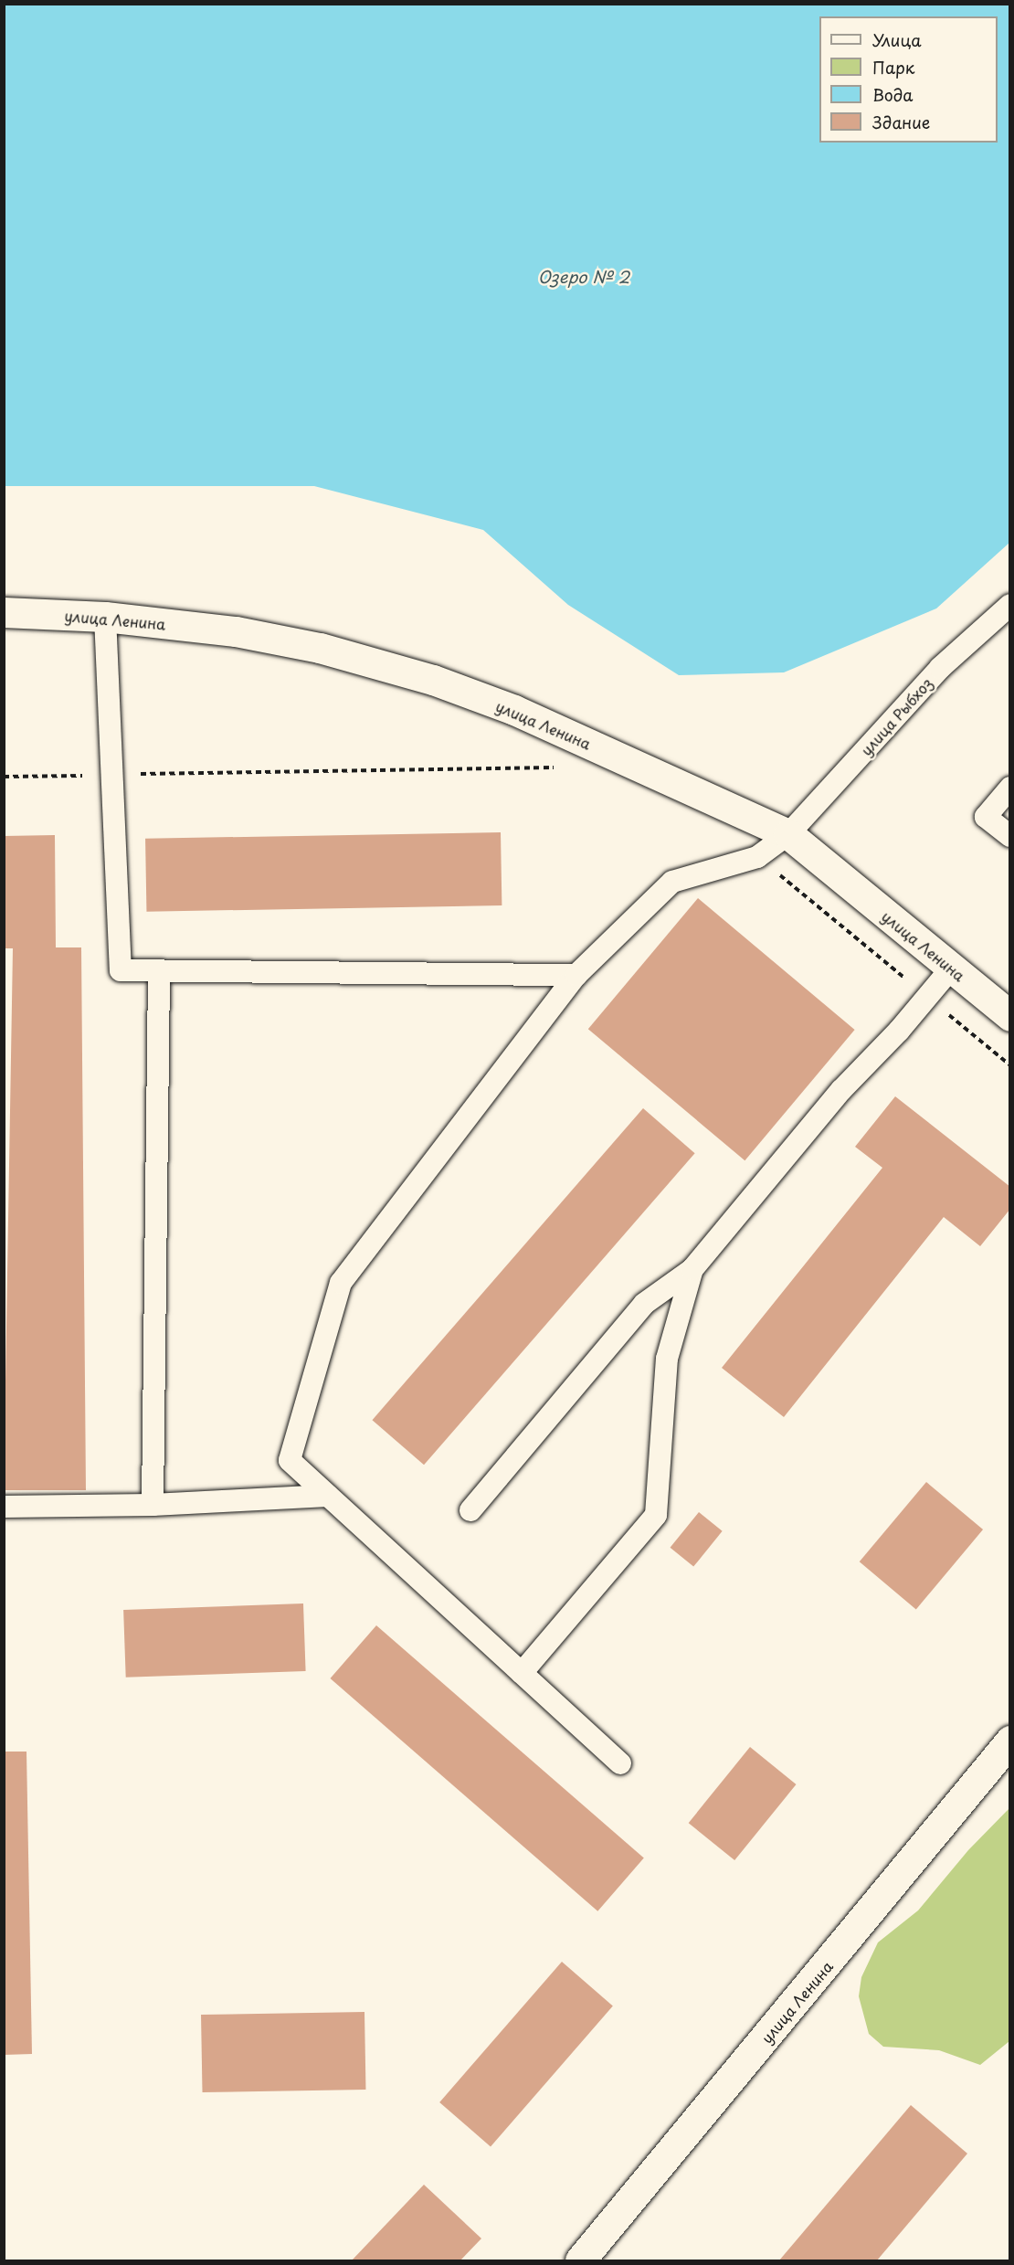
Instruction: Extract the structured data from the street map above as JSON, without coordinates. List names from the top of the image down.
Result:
{
  "streets": {
    "street": ["улица Ленина"],
    "lane": ["улица Рыбхоз"]
  },
  "crossings": [
    ["улица Ленина", "улица Рыбхоз"]
  ],
  "water": ["Озеро № 2"],
  "legend": [
    "Улица",
    "Парк",
    "Вода",
    "Здание"
  ]
}
